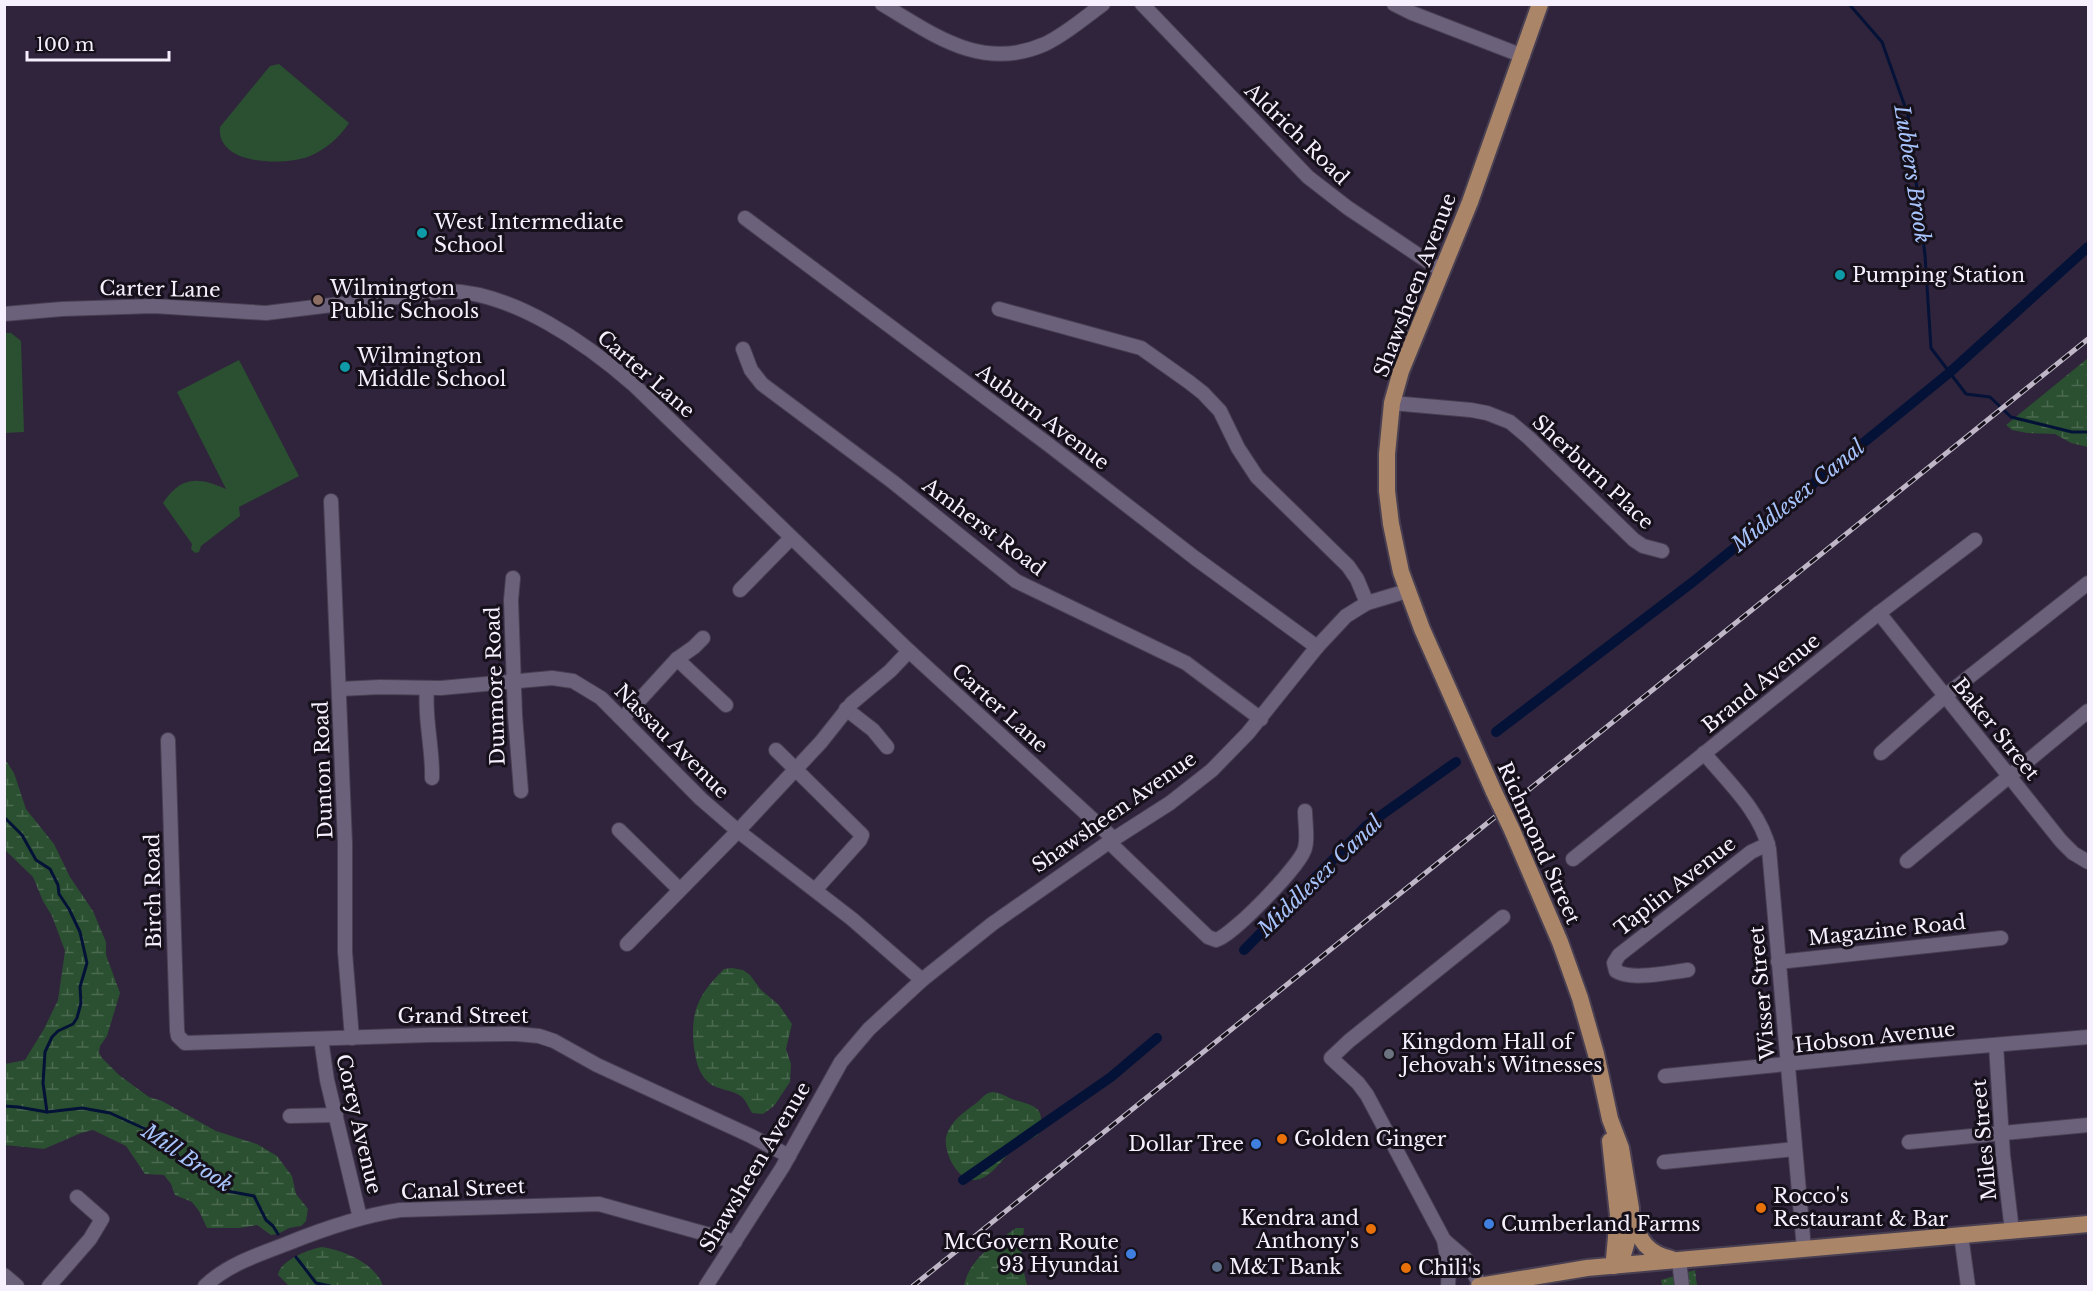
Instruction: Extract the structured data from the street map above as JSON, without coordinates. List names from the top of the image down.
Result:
{
  "streets": {
    "main road": ["Shawsheen Avenue", "Richmond Street"],
    "street": [
      "Aldrich Road",
      "Carter Lane",
      "Auburn Avenue",
      "Sherburn Place",
      "Amherst Road",
      "Brand Avenue",
      "Dunmore Road",
      "Baker Street",
      "Nassau Avenue",
      "Dunton Road",
      "Taplin Avenue",
      "Birch Road",
      "Magazine Road",
      "Wisser Street",
      "Grand Street",
      "Hobson Avenue",
      "Corey Avenue",
      "Miles Street",
      "Canal Street"
    ]
  },
  "crossings": [
    ["Aldrich Road", "Shawsheen Avenue"],
    ["Shawsheen Avenue", "Carter Lane"],
    ["Shawsheen Avenue", "Auburn Avenue"],
    ["Shawsheen Avenue", "Sherburn Place"],
    ["Shawsheen Avenue", "Amherst Road"],
    ["Shawsheen Avenue", "Nassau Avenue"],
    ["Shawsheen Avenue", "Richmond Street"],
    ["Shawsheen Avenue", "Grand Street"],
    ["Shawsheen Avenue", "Canal Street"],
    ["Brand Avenue", "Baker Street"],
    ["Brand Avenue", "Wisser Street"],
    ["Dunmore Road", "Nassau Avenue"],
    ["Nassau Avenue", "Dunton Road"],
    ["Dunton Road", "Grand Street"],
    ["Taplin Avenue", "Wisser Street"],
    ["Birch Road", "Grand Street"],
    ["Magazine Road", "Wisser Street"],
    ["Wisser Street", "Hobson Avenue"],
    ["Grand Street", "Corey Avenue"],
    ["Hobson Avenue", "Miles Street"],
    ["Corey Avenue", "Canal Street"]
  ],
  "water": ["Lubbers Brook", "Middlesex Canal", "Mill Brook"],
  "places": [
    "West Intermediate School",
    "Pumping Station",
    "Wilmington Public Schools",
    "Wilmington Middle School",
    "Kingdom Hall of Jehovah's Witnesses",
    "Golden Ginger",
    "Dollar Tree",
    "Rocco's Restaurant & Bar",
    "Cumberland Farms",
    "Kendra and Anthony's",
    "McGovern Route 93 Hyundai",
    "M&T Bank",
    "Chili's"
  ],
  "scale_bar": "100 m"
}
